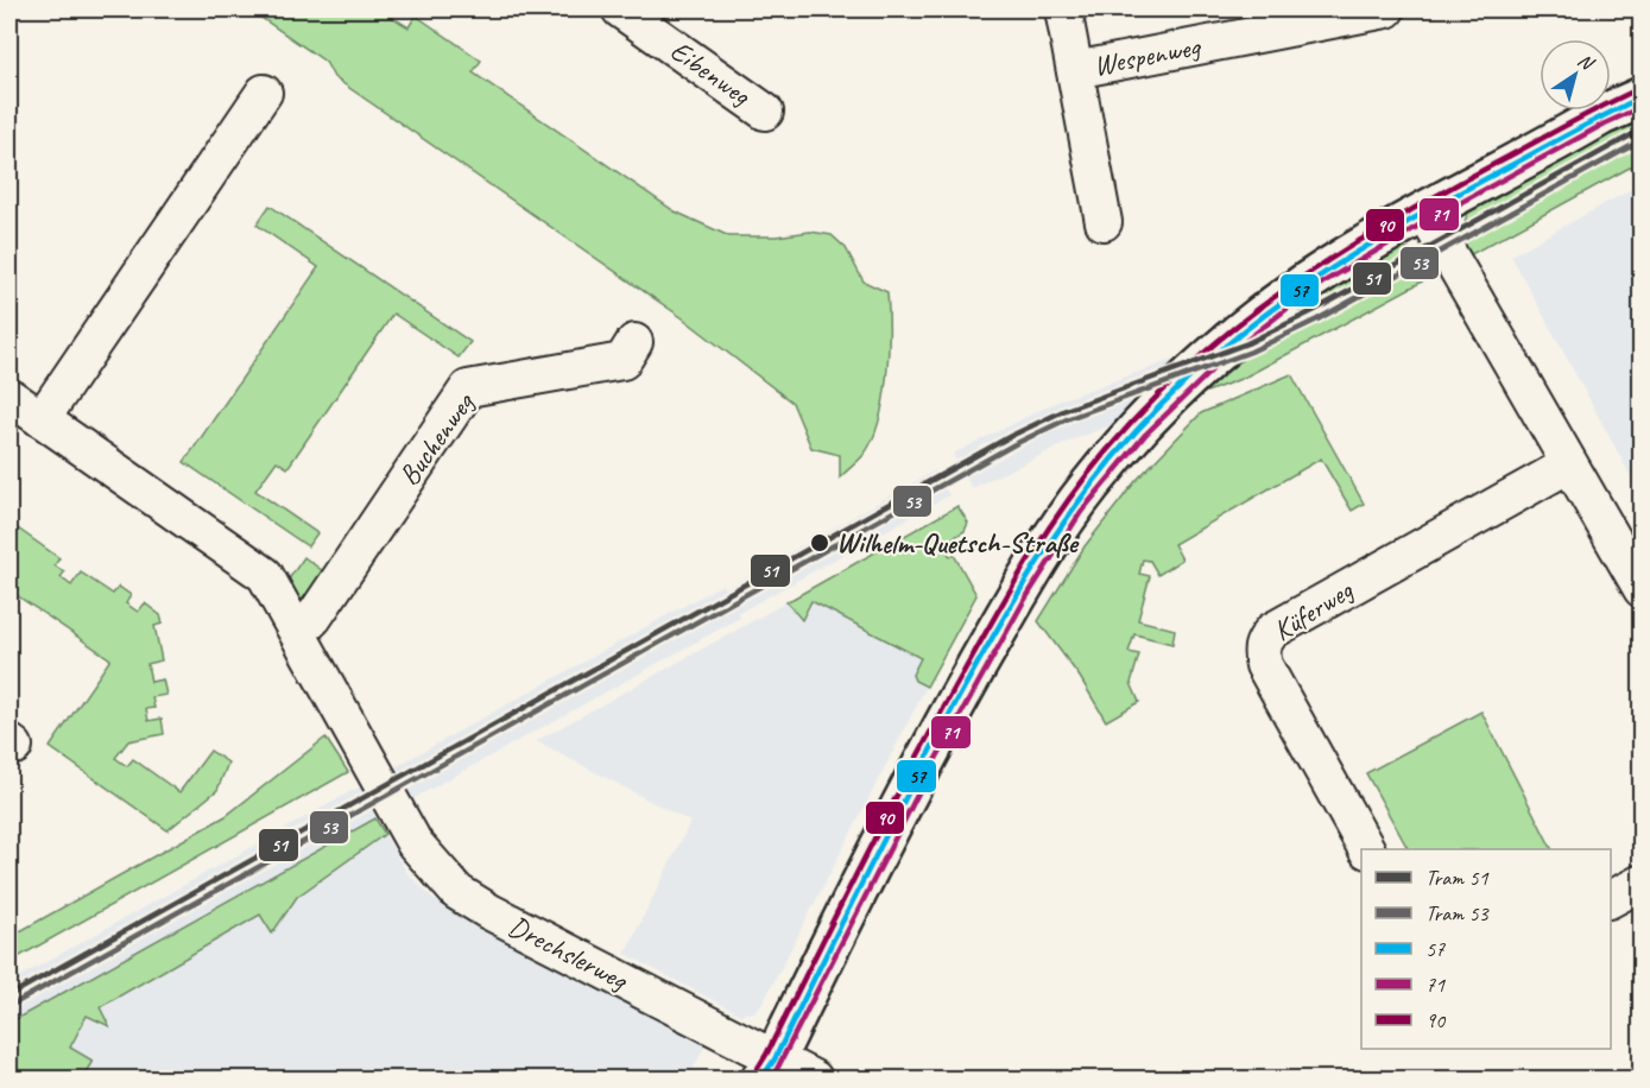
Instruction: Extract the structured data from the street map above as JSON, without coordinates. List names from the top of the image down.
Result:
{
  "streets": {
    "street": [
      "Wespenweg",
      "Eibenweg",
      "Buchenweg",
      "Küferweg",
      "Drechslerweg"
    ]
  },
  "crossings": [
    ["Buchenweg", "Drechslerweg"]
  ],
  "places": ["Wilhelm-Quetsch-Straße"],
  "lines": [
    "transit line 90",
    "transit line 57",
    "transit line 71",
    "tram line 51",
    "tram line 53"
  ],
  "legend": [
    "Tram 51",
    "Tram 53",
    "57",
    "71",
    "90"
  ],
  "north": "top right"
}
